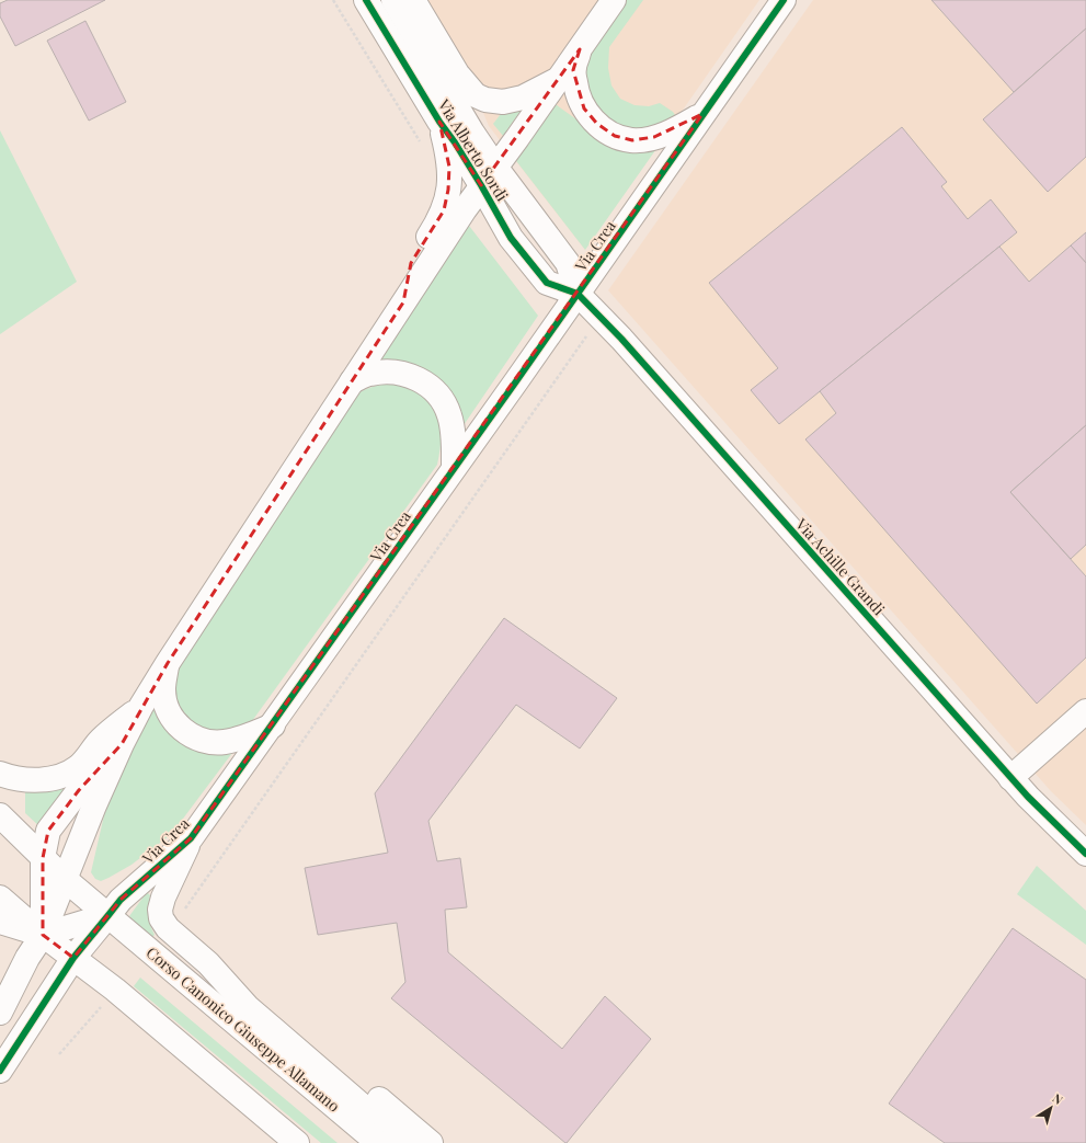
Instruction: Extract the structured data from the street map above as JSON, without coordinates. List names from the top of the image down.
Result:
{
  "streets": {
    "street": [
      "Via Alberto Sordi",
      "Via Crea",
      "Via Achille Grandi",
      "Corso Canonico Giuseppe Allamano"
    ]
  },
  "crossings": [
    ["Via Alberto Sordi", "Via Crea"],
    ["Via Alberto Sordi", "Via Achille Grandi"],
    ["Via Crea", "Via Achille Grandi"],
    ["Via Crea", "Corso Canonico Giuseppe Allamano"]
  ],
  "north": "top right"
}
